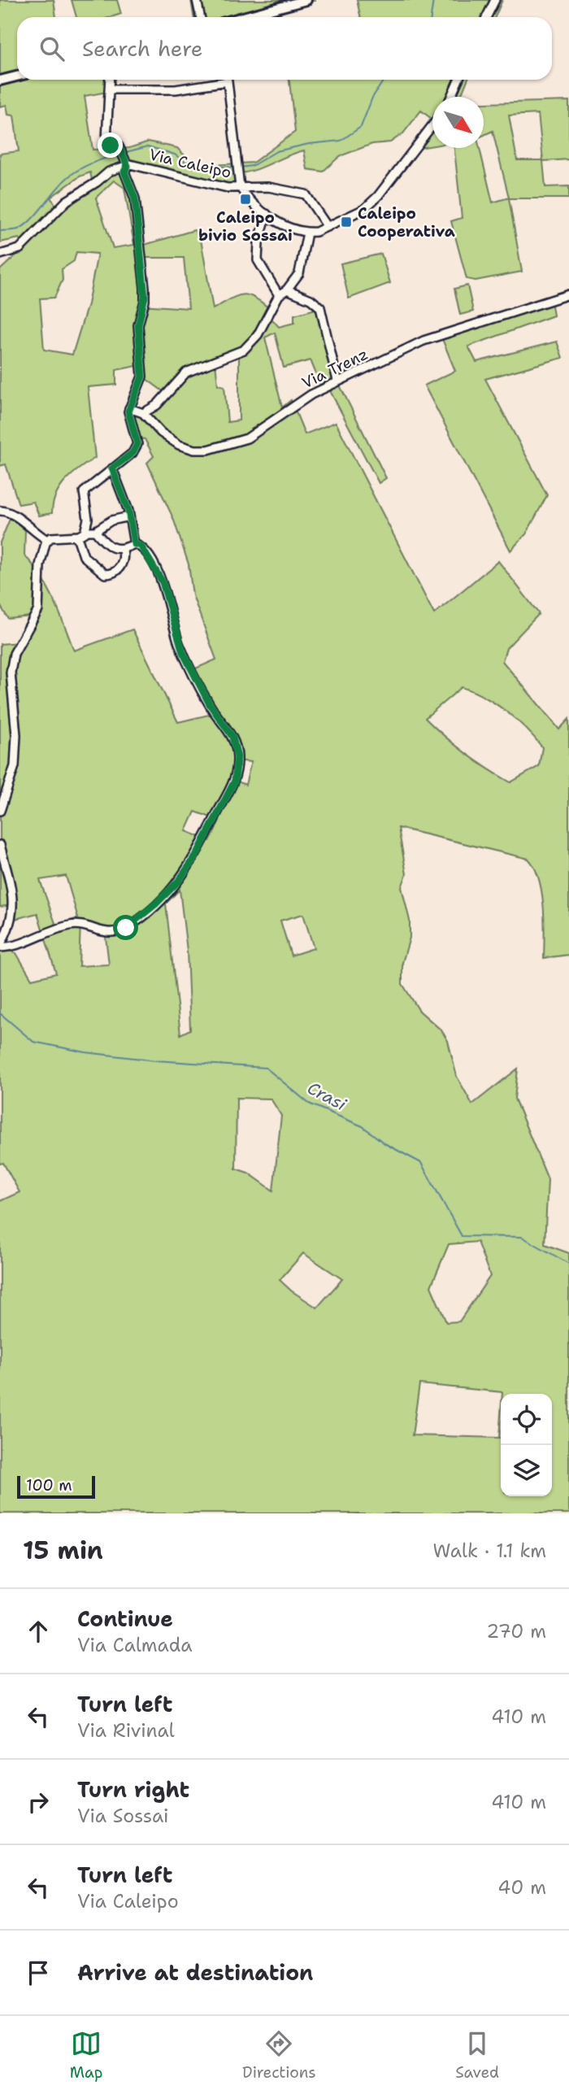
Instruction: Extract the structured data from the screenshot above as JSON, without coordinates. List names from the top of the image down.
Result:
{
  "streets": {
    "street": ["Via Caleipo", "Via Trenz"]
  },
  "water": ["Crasi"],
  "places": {
    "transit": ["Caleipo bivio Sossai", "Caleipo Cooperativa"]
  },
  "scale_bar": "100 m",
  "north": "bottom right",
  "page": {
    "search": "Search here",
    "scale": "100 m",
    "heading": ["15 min", "Walk · 1.1 km"],
    "list": [
      ["Continue", "Via Calmada", "270 m"],
      ["Turn left", "Via Rivinal", "410 m"],
      ["Turn right", "Via Sossai", "410 m"],
      ["Turn left", "Via Caleipo", "40 m"],
      "Arrive at destination"
    ],
    "nav": ["Map", "Directions", "Saved"]
  }
}
